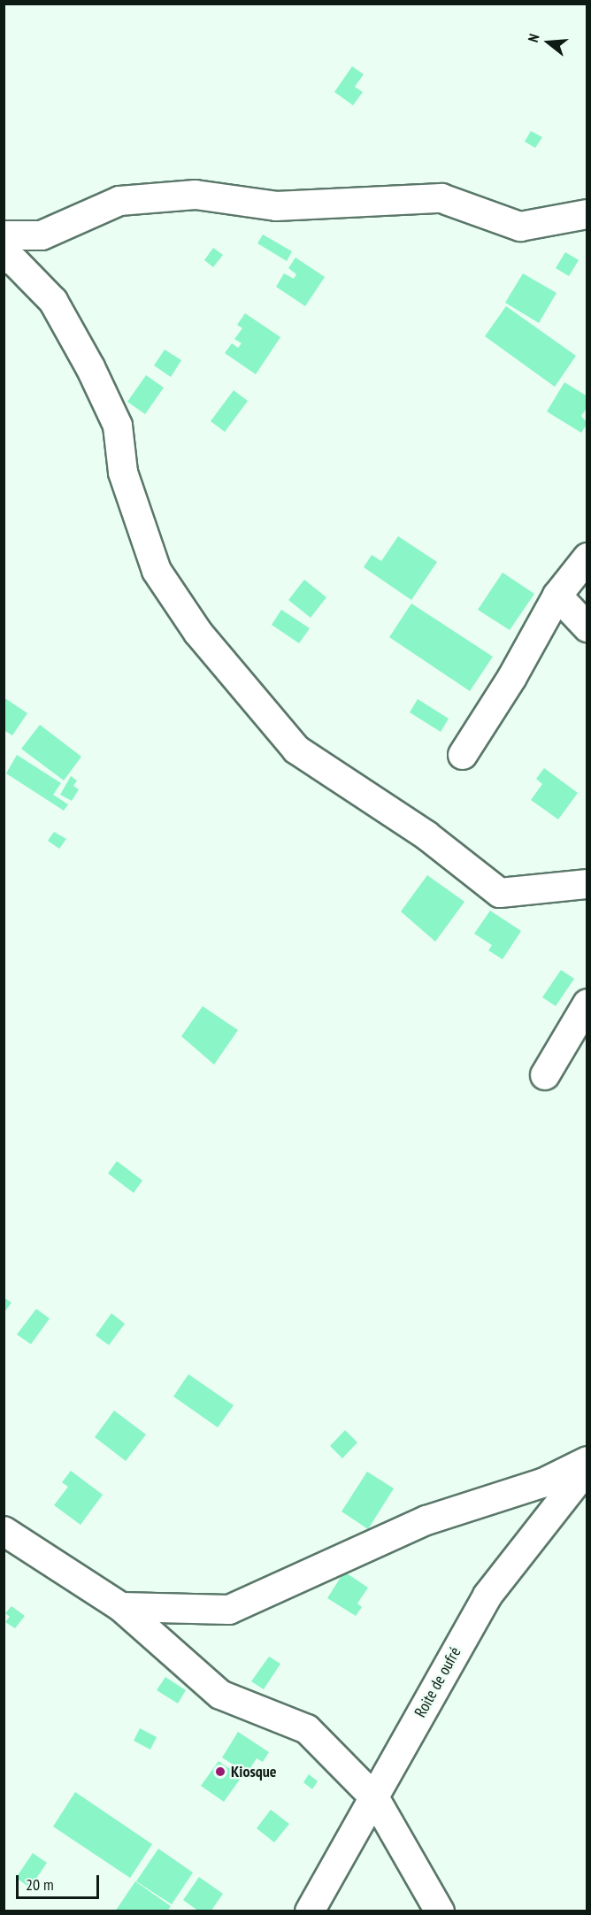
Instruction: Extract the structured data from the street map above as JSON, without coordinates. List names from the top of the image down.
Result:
{
  "streets": {
    "street": ["Roite de oufré"]
  },
  "places": ["Kiosque"],
  "scale_bar": "20 m",
  "north": "left"
}
